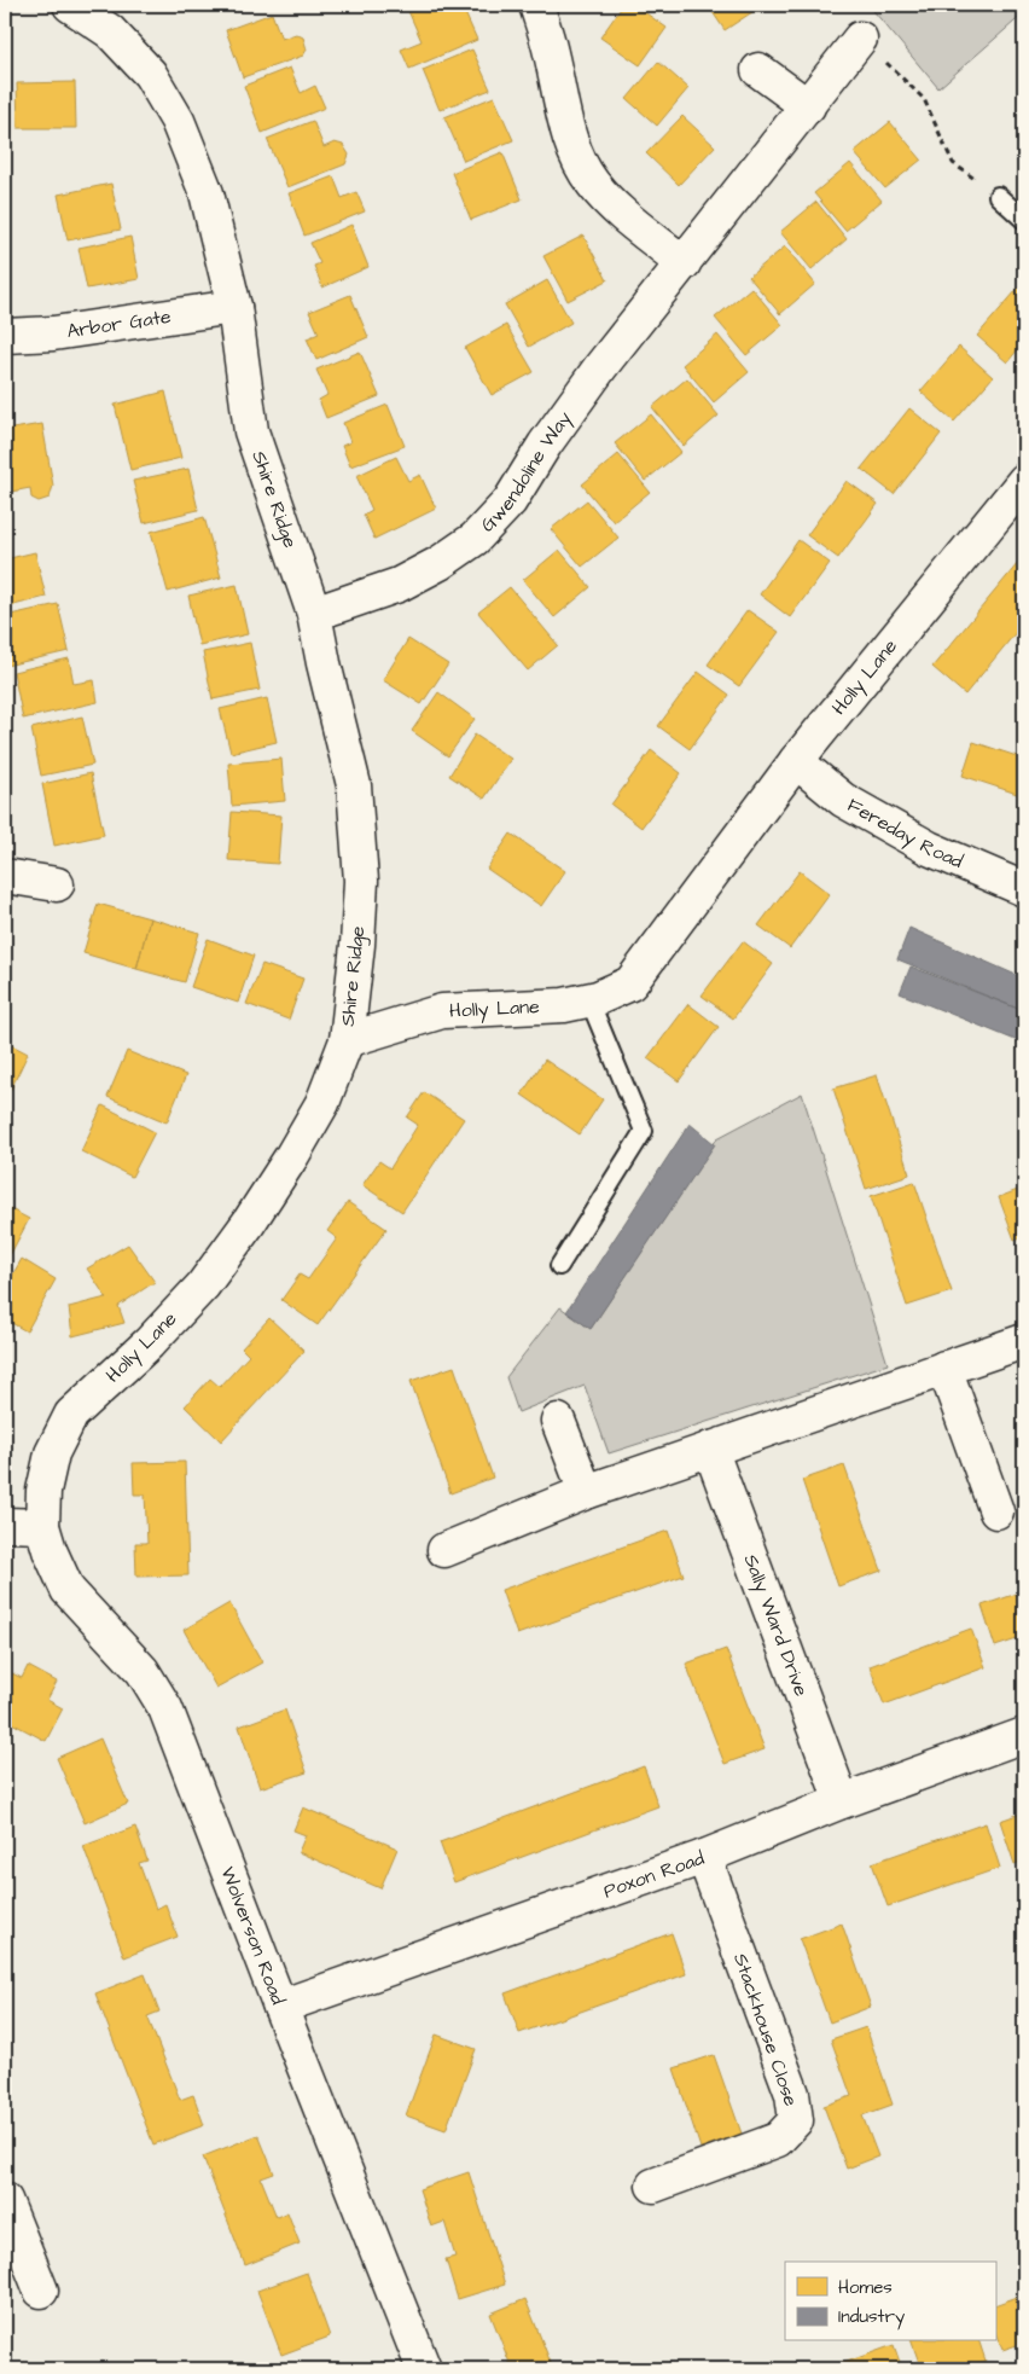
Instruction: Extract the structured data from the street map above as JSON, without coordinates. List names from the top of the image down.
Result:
{
  "streets": {
    "street": [
      "Arbor Gate",
      "Gwendoline Way",
      "Shire Ridge",
      "Holly Lane",
      "Fereday Road",
      "Sally Ward Drive",
      "Poxon Road",
      "Wolverson Road",
      "Stackhouse Close"
    ]
  },
  "crossings": [
    ["Arbor Gate", "Shire Ridge"],
    ["Gwendoline Way", "Shire Ridge"],
    ["Shire Ridge", "Holly Lane"],
    ["Holly Lane", "Fereday Road"],
    ["Holly Lane", "Wolverson Road"],
    ["Sally Ward Drive", "Poxon Road"],
    ["Poxon Road", "Wolverson Road"],
    ["Poxon Road", "Stackhouse Close"]
  ],
  "legend": ["Homes", "Industry"]
}
